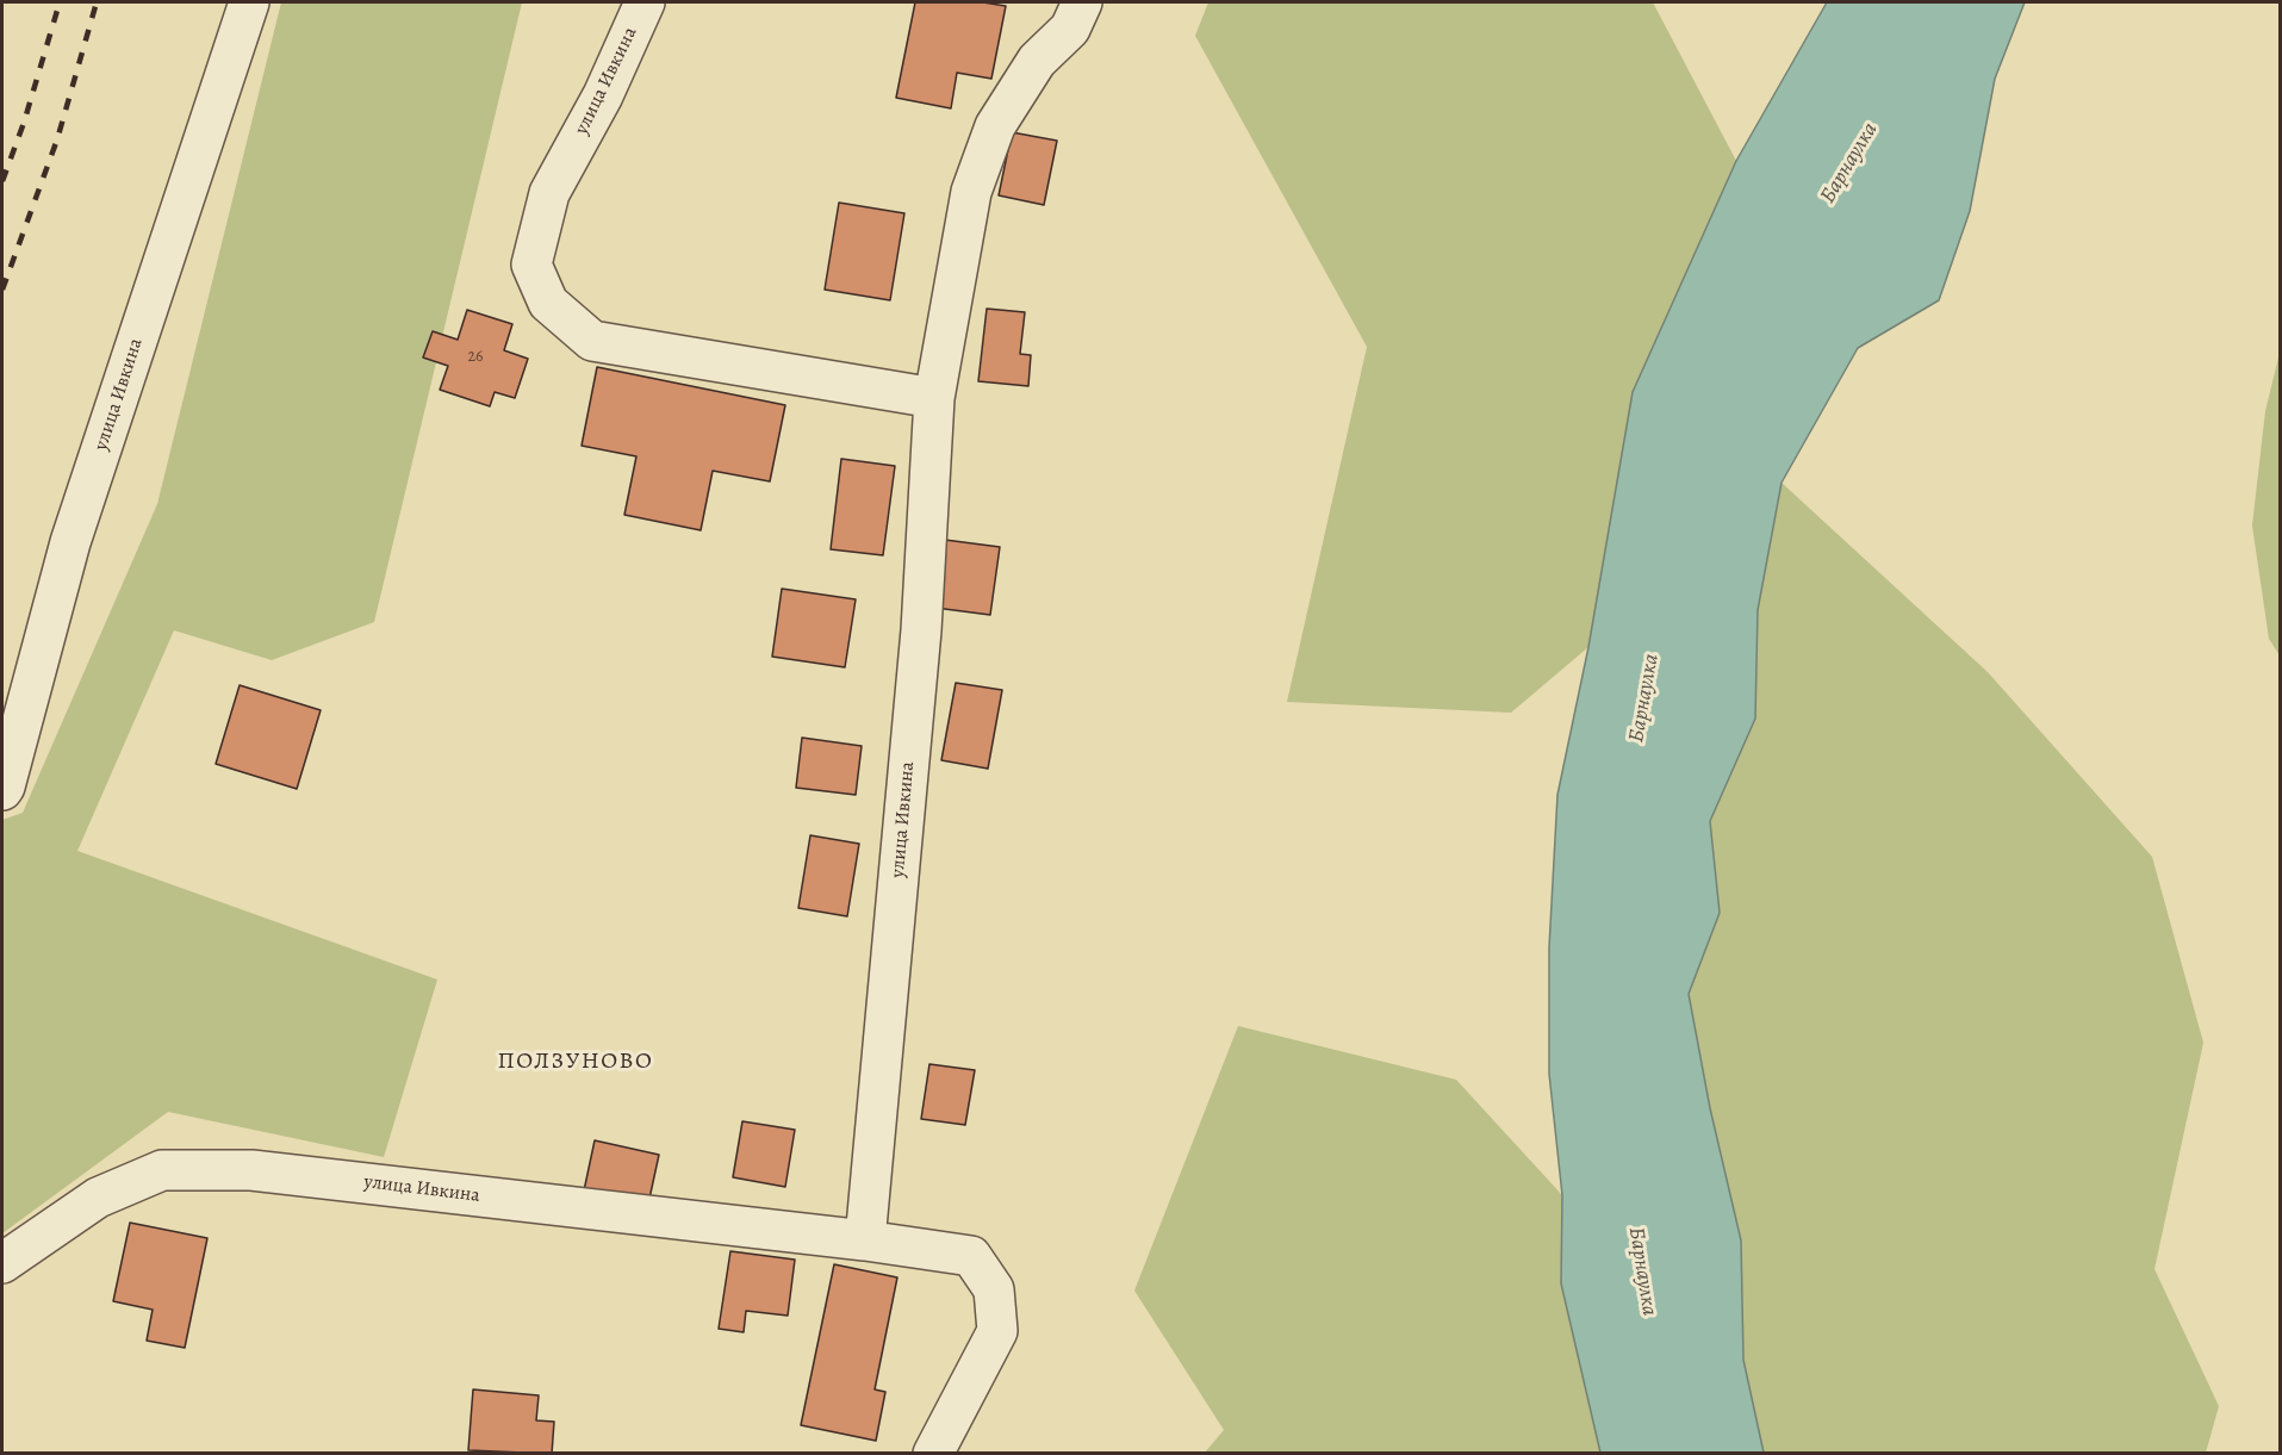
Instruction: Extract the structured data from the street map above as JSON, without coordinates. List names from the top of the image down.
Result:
{
  "streets": {
    "street": ["улица Ивкина"]
  },
  "districts": ["ПОЛЗУНОВО"],
  "water": ["Барнаулка"],
  "house_numbers": ["26"]
}
